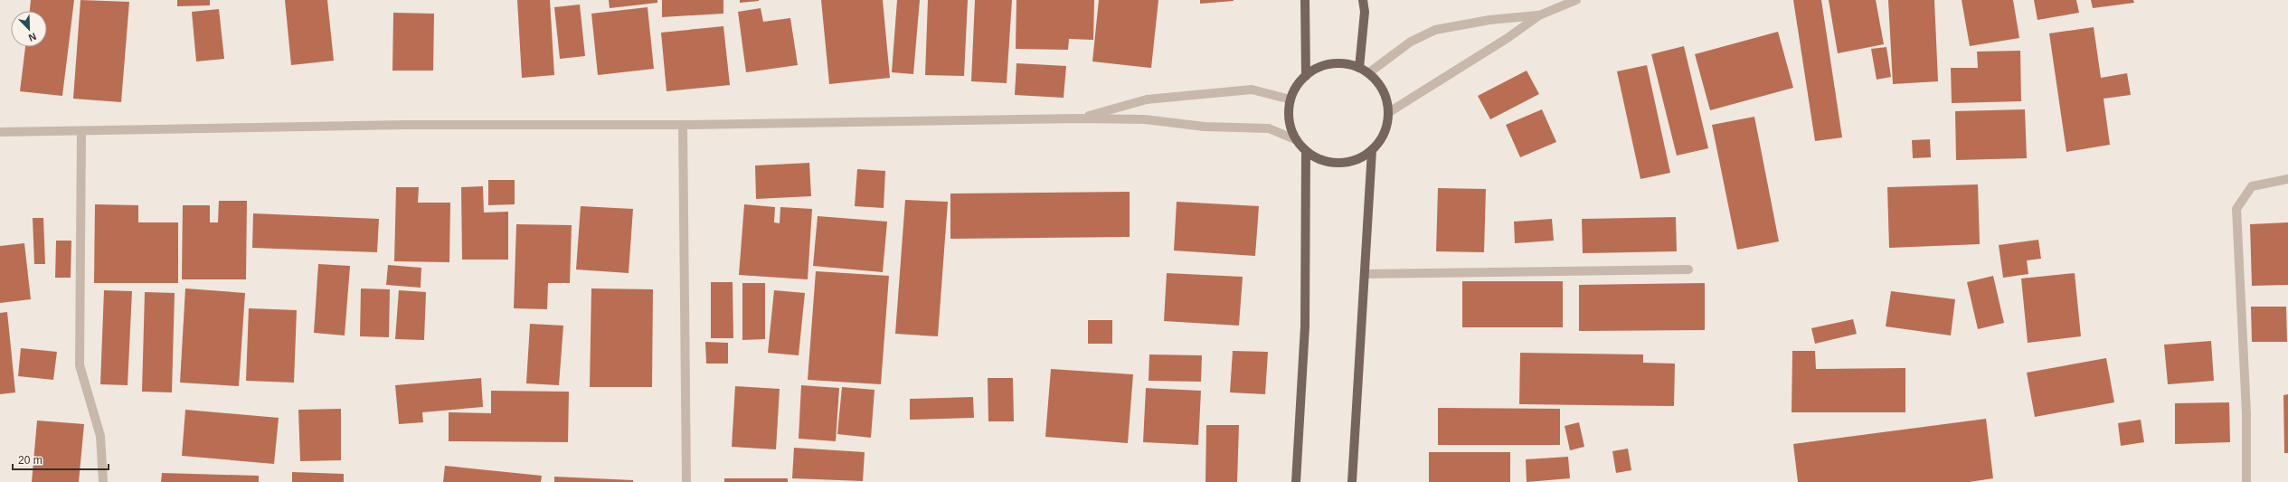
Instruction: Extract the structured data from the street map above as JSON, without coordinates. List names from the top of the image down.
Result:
{
  "scale_bar": "20 m",
  "north": "bottom right"
}
